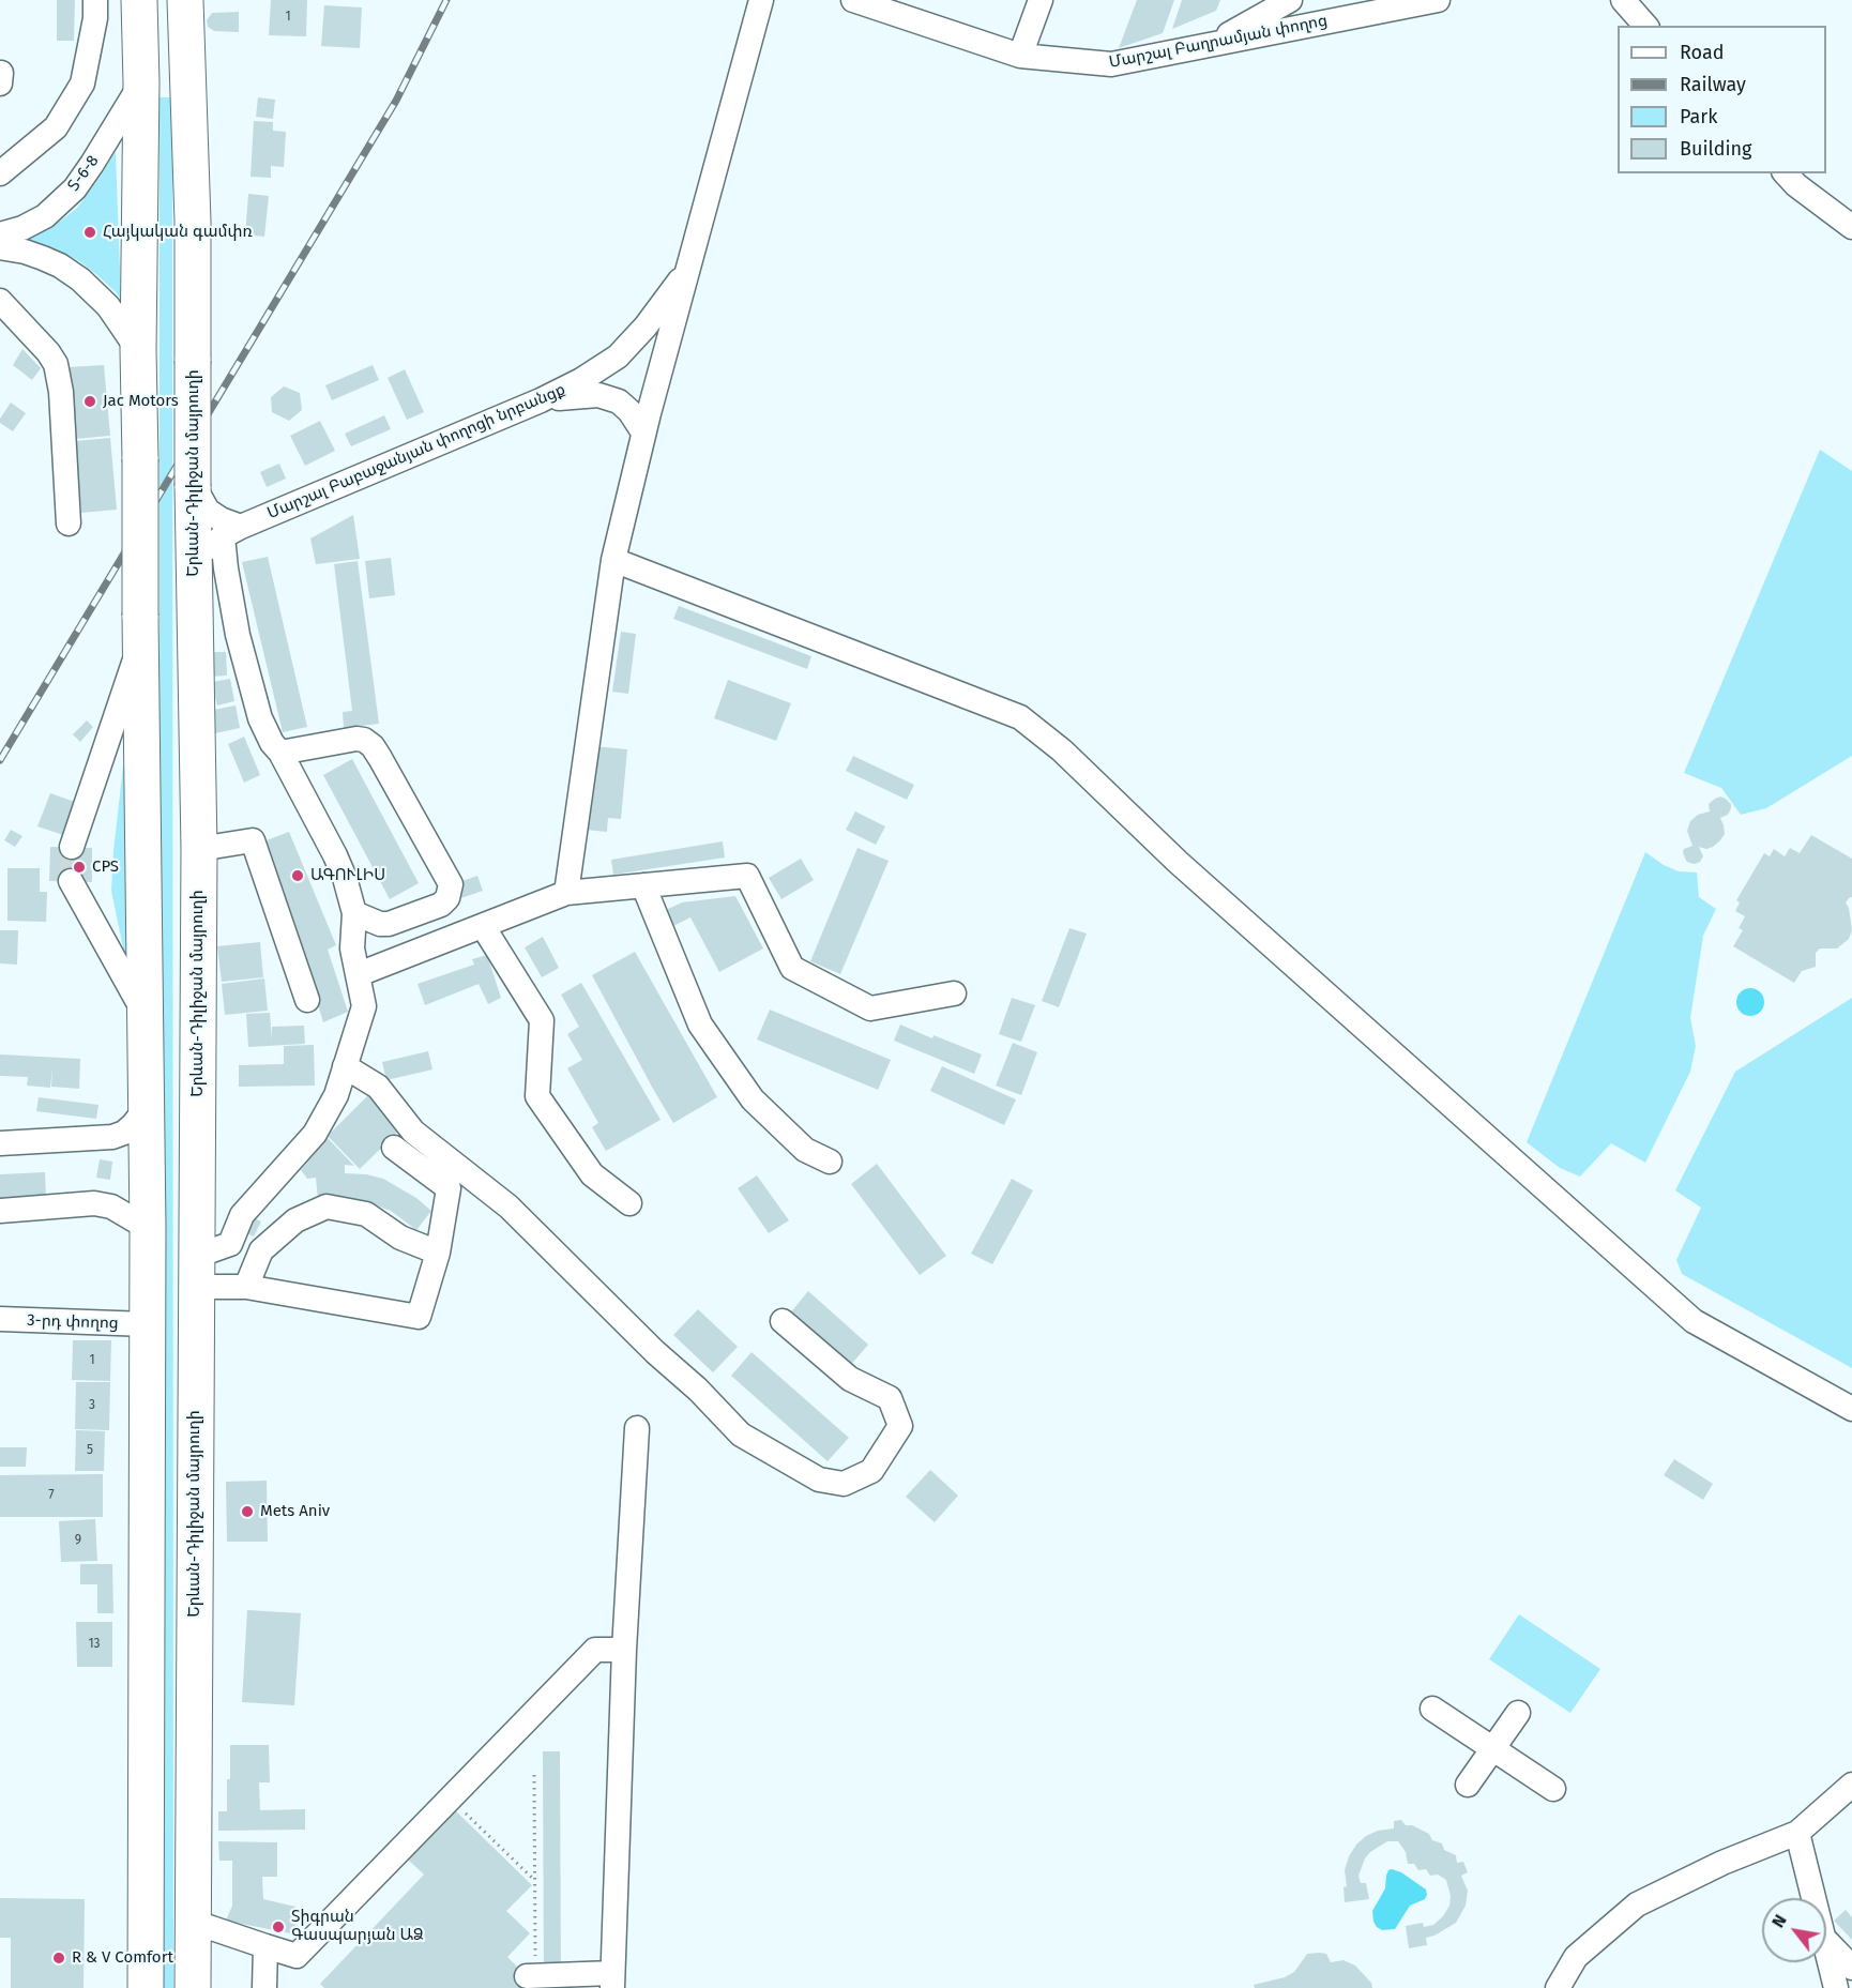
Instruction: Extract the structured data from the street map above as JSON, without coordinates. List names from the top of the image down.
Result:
{
  "streets": {
    "highway": ["Երևան-Դիլիջան մայրուղի"],
    "street": [
      "Մարշալ Բաղրամյան փողոց",
      "Տ-6-8",
      "Մարշալ Բաբաջանյան փողոցի նրբանցք",
      "3-րդ փողոց"
    ]
  },
  "places": [
    "Հայկական գամփռ",
    "Jac Motors",
    "CPS",
    "ԱԳՈՒԼԻՍ",
    "Mets Aniv",
    "Տիգրան Գասպարյան ԱՁ",
    "R & V Comfort"
  ],
  "house_numbers": [
    "1",
    "1",
    "3",
    "5",
    "7",
    "9",
    "13"
  ],
  "legend": [
    "Road",
    "Railway",
    "Park",
    "Building"
  ],
  "north": "top left"
}
